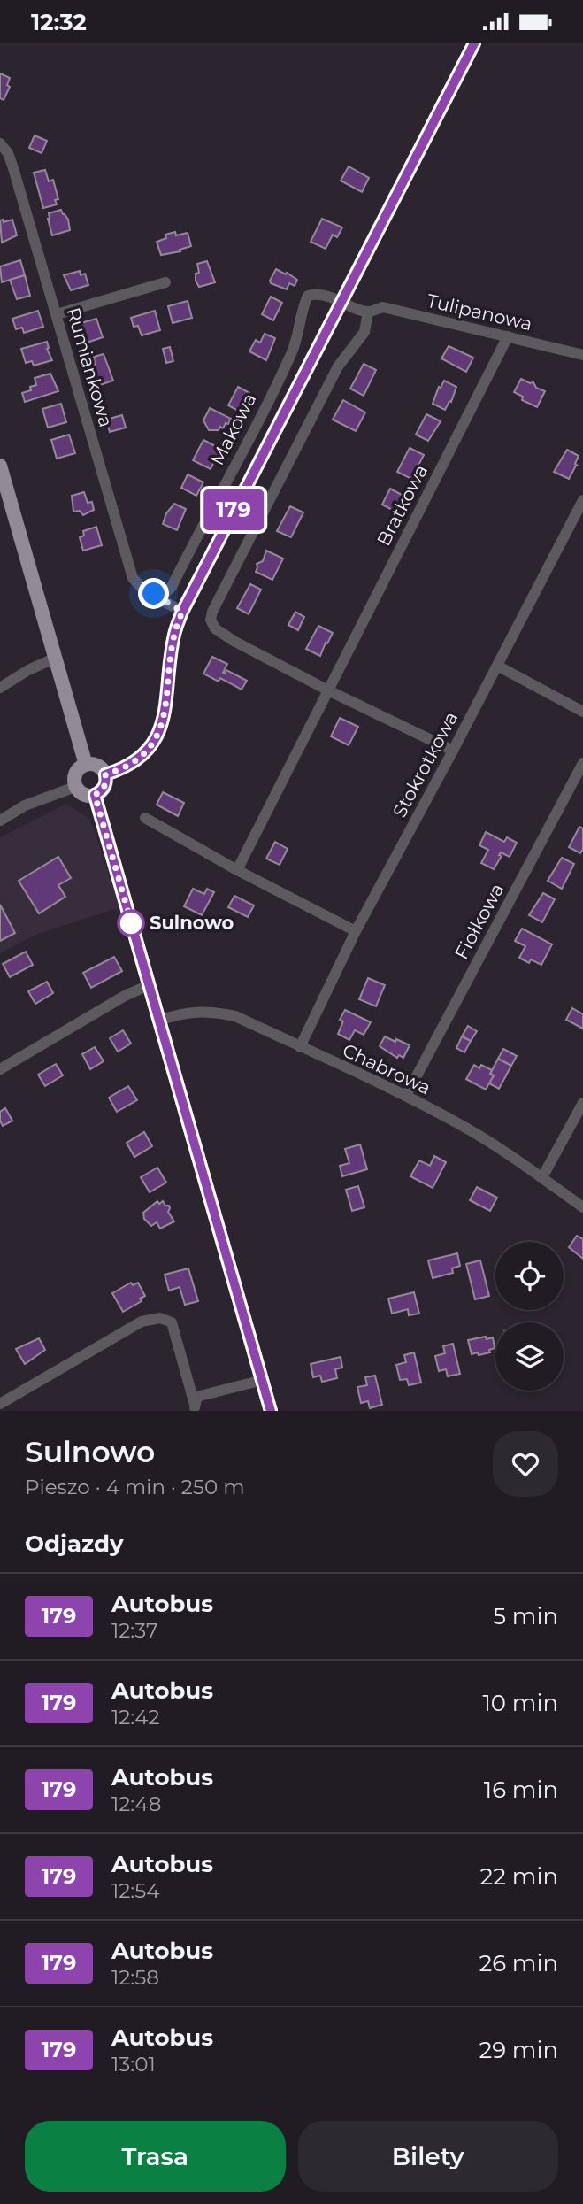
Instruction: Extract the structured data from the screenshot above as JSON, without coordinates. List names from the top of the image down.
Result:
{
  "streets": {
    "street": [
      "Tulipanowa",
      "Rumiankowa",
      "Makowa",
      "Bratkowa",
      "Stokrotkowa",
      "Fiołkowa",
      "Chabrowa"
    ]
  },
  "crossings": [
    ["Tulipanowa", "Makowa"],
    ["Tulipanowa", "Bratkowa"],
    ["Rumiankowa", "Makowa"],
    ["Stokrotkowa", "Chabrowa"],
    ["Fiołkowa", "Chabrowa"]
  ],
  "places": ["Sulnowo"],
  "lines": ["bus line 179"],
  "page": {
    "status": "12:32",
    "on_map": "179",
    "heading": [
      ["Sulnowo", "Pieszo · 4 min · 250 m"],
      "Odjazdy"
    ],
    "list": [
      {
        "mark": "179",
        "name": "Autobus",
        "note": "12:37",
        "value": "5 min"
      },
      {
        "mark": "179",
        "name": "Autobus",
        "note": "12:42",
        "value": "10 min"
      },
      {
        "mark": "179",
        "name": "Autobus",
        "note": "12:48",
        "value": "16 min"
      },
      {
        "mark": "179",
        "name": "Autobus",
        "note": "12:54",
        "value": "22 min"
      },
      {
        "mark": "179",
        "name": "Autobus",
        "note": "12:58",
        "value": "26 min"
      },
      {
        "mark": "179",
        "name": "Autobus",
        "note": "13:01",
        "value": "29 min"
      }
    ],
    "buttons": ["Trasa", "Bilety"]
  }
}
